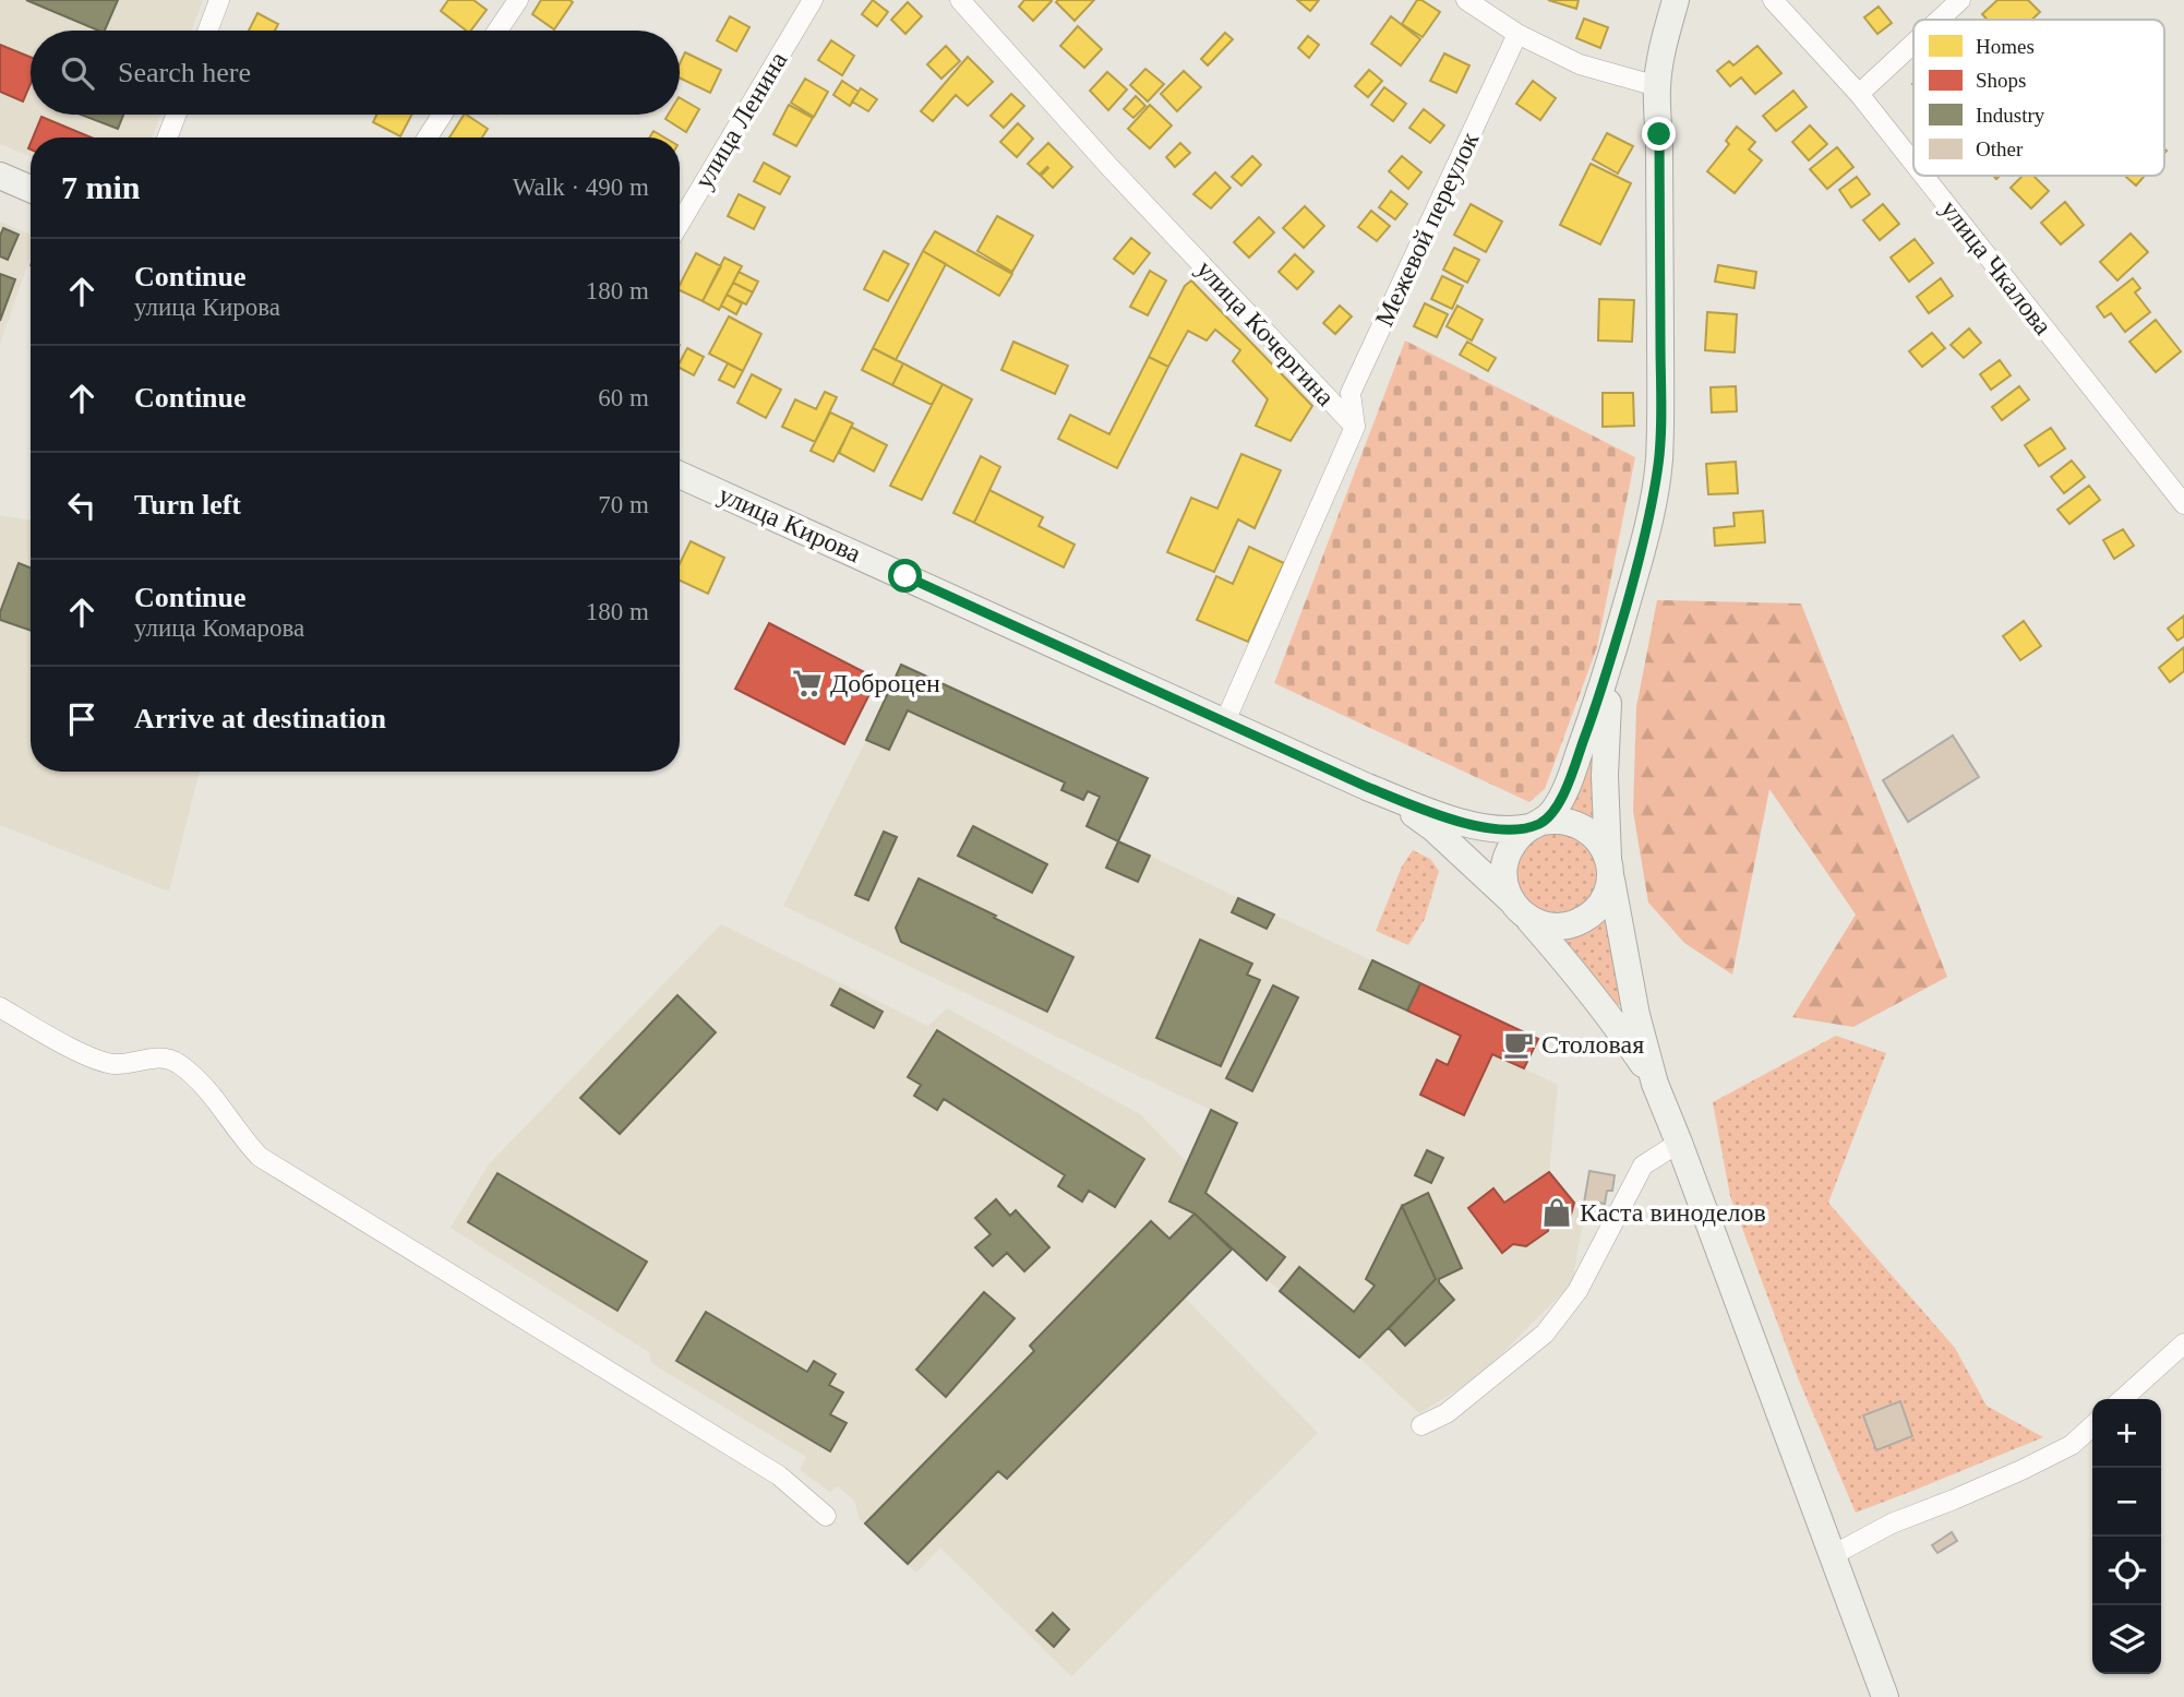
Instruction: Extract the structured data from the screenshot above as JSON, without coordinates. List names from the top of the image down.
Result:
{
  "streets": {
    "main road": ["улица Кирова"],
    "street": [
      "улица Ленина",
      "Межевой переулок",
      "улица Чкалова",
      "улица Кочергина"
    ]
  },
  "crossings": [
    ["Межевой переулок", "улица Кочергина"],
    ["улица Кочергина", "улица Кирова"]
  ],
  "places": {
    "supermarket": ["Доброцен"],
    "cafe": ["Столовая"],
    "shop": ["Каста виноделов"]
  },
  "legend": [
    "Homes",
    "Shops",
    "Industry",
    "Other"
  ],
  "page": {
    "search": "Search here",
    "heading": ["7 min", "Walk · 490 m"],
    "list": [
      ["Continue", "улица Кирова", "180 m"],
      ["Continue", "60 m"],
      ["Turn left", "70 m"],
      ["Continue", "улица Комарова", "180 m"],
      "Arrive at destination"
    ],
    "map_buttons": ["+", "−"]
  }
}
